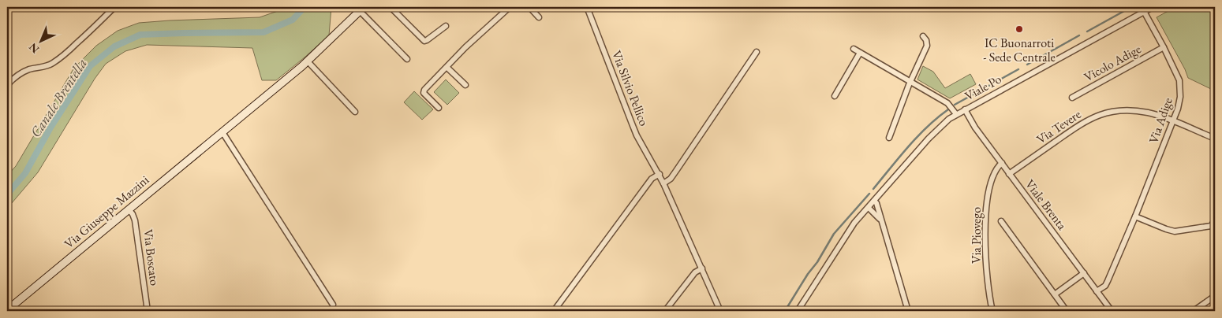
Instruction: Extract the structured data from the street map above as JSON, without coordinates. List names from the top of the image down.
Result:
{
  "streets": {
    "main road": ["Via Giuseppe Mazzini"],
    "street": [
      "Vicolo Adige",
      "Viale Po",
      "Via Silvio Pellico",
      "Via Adige",
      "Via Tevere",
      "Viale Brenta",
      "Via Piovego",
      "Via Boscato"
    ]
  },
  "crossings": [
    ["Vicolo Adige", "Via Adige"],
    ["Viale Po", "Via Adige"],
    ["Viale Po", "Viale Brenta"],
    ["Via Adige", "Via Tevere"],
    ["Via Adige", "Viale Brenta"],
    ["Via Tevere", "Viale Brenta"],
    ["Viale Brenta", "Via Piovego"],
    ["Via Giuseppe Mazzini", "Via Boscato"]
  ],
  "water": ["Canale Brentella"],
  "places": ["IC Buonarroti - Sede Centrale"],
  "north": "bottom left"
}
